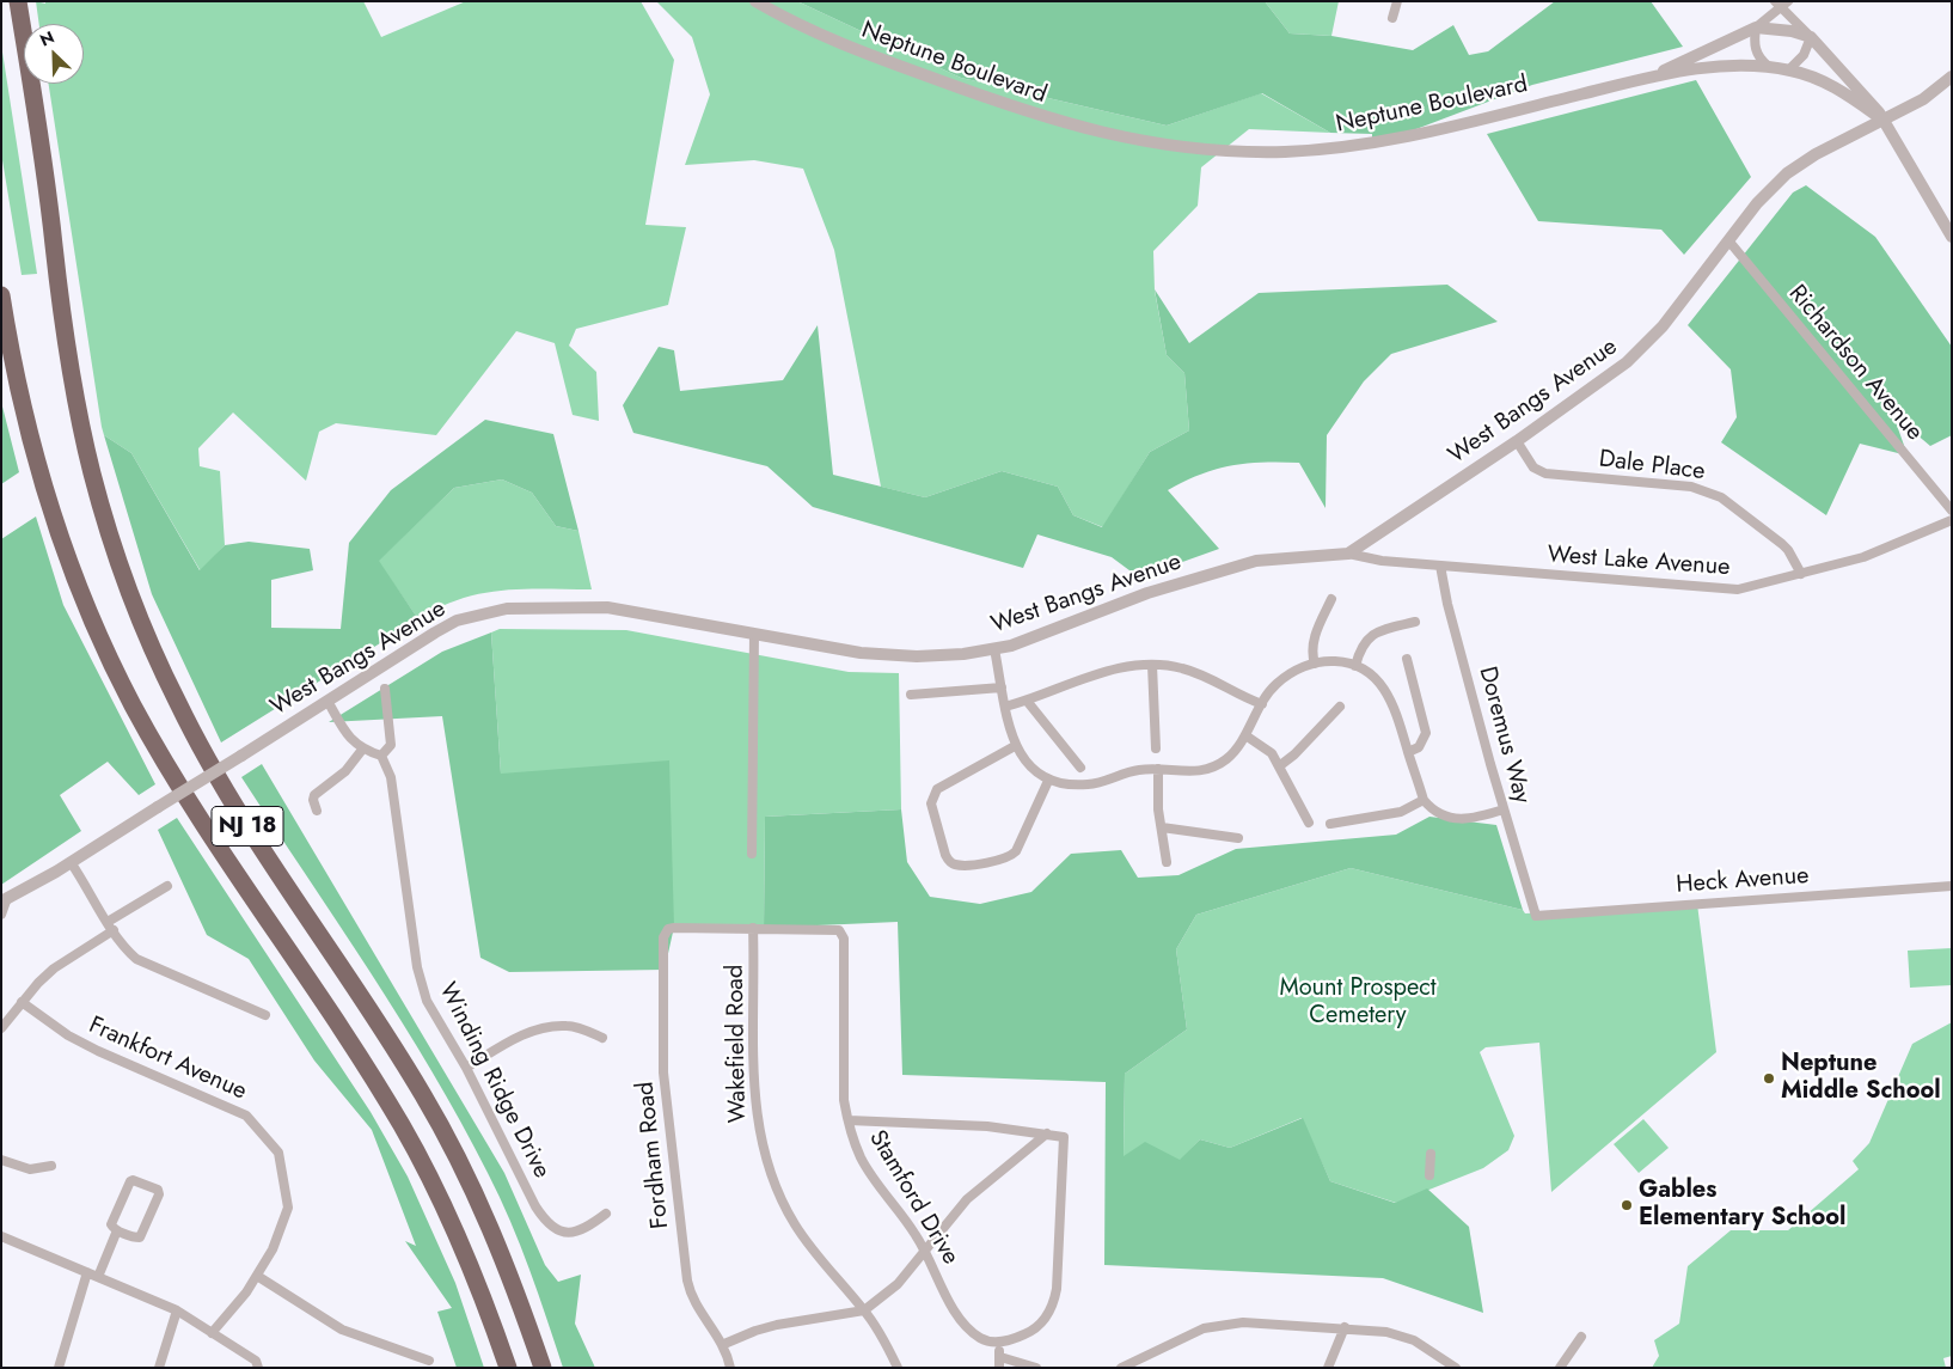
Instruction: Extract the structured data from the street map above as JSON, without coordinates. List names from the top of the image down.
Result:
{
  "streets": {
    "highway": ["NJ 18"],
    "street": [
      "Neptune Boulevard",
      "Richardson Avenue",
      "West Bangs Avenue",
      "Dale Place",
      "West Lake Avenue",
      "Doremus Way",
      "Heck Avenue",
      "Wakefield Road",
      "Frankfort Avenue",
      "Winding Ridge Drive",
      "Fordham Road",
      "Stamford Drive"
    ]
  },
  "crossings": [
    ["Neptune Boulevard", "West Bangs Avenue"],
    ["Richardson Avenue", "West Bangs Avenue"],
    ["West Bangs Avenue", "Dale Place"],
    ["West Bangs Avenue", "West Lake Avenue"],
    ["Dale Place", "West Lake Avenue"],
    ["West Lake Avenue", "Doremus Way"],
    ["Doremus Way", "Heck Avenue"],
    ["Wakefield Road", "Fordham Road"],
    ["Wakefield Road", "Stamford Drive"],
    ["Fordham Road", "Stamford Drive"]
  ],
  "parks": ["Mount Prospect Cemetery"],
  "places": ["Neptune Middle School", "Gables Elementary School"],
  "north": "top left"
}
